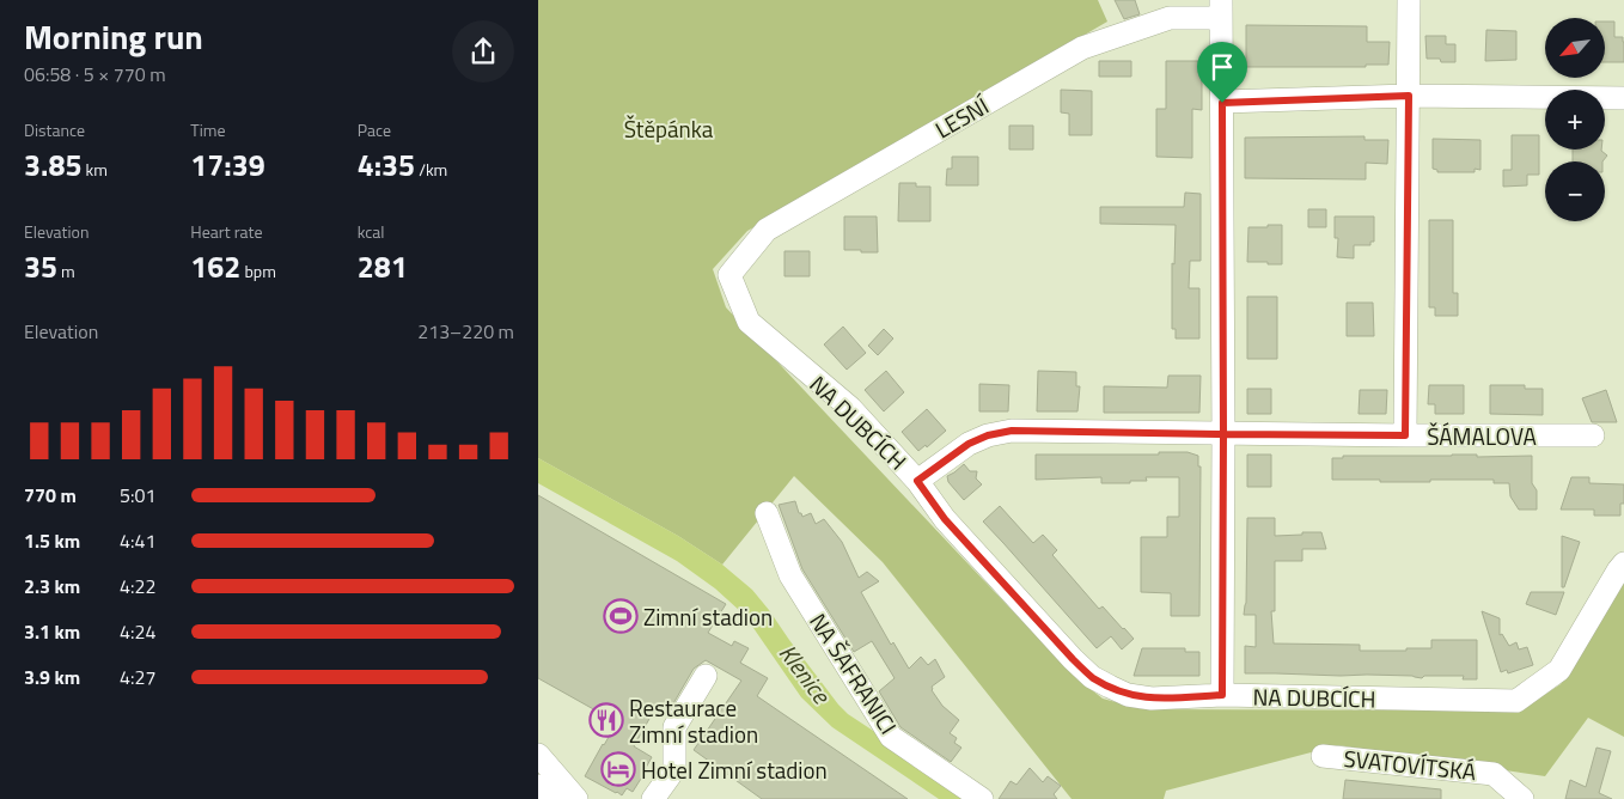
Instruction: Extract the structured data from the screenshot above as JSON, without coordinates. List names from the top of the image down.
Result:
{
  "streets": {
    "street": [
      "LESNÍ",
      "NA DUBCÍCH",
      "ŠÁMALOVA",
      "NA ŠAFRANICI",
      "SVATOVÍTSKÁ"
    ]
  },
  "crossings": [
    ["LESNÍ", "NA DUBCÍCH"],
    ["NA DUBCÍCH", "ŠÁMALOVA"]
  ],
  "water": ["Klenice"],
  "parks": ["Štěpánka"],
  "places": {
    "sports": ["Zimní stadion"],
    "restaurant": ["Restaurace Zimní stadion"],
    "hotel": ["Hotel Zimní stadion"]
  },
  "north": "bottom left",
  "page": {
    "heading": ["Morning run", "06:58 · 5 × 770 m"],
    "map_buttons": ["+", "−"],
    "stats": [
      ["Distance", "3.85 km"],
      ["Time", "17:39"],
      ["Pace", "4:35 /km"],
      ["Elevation", "35 m"],
      ["Heart rate", "162 bpm"],
      ["kcal", "281"]
    ],
    "chart": ["Elevation", "213–220 m"],
    "list": [
      {
        "name": "770 m",
        "note": "5:01"
      },
      {
        "name": "1.5 km",
        "note": "4:41"
      },
      {
        "name": "2.3 km",
        "note": "4:22"
      },
      {
        "name": "3.1 km",
        "note": "4:24"
      },
      {
        "name": "3.9 km",
        "note": "4:27"
      }
    ]
  }
}
